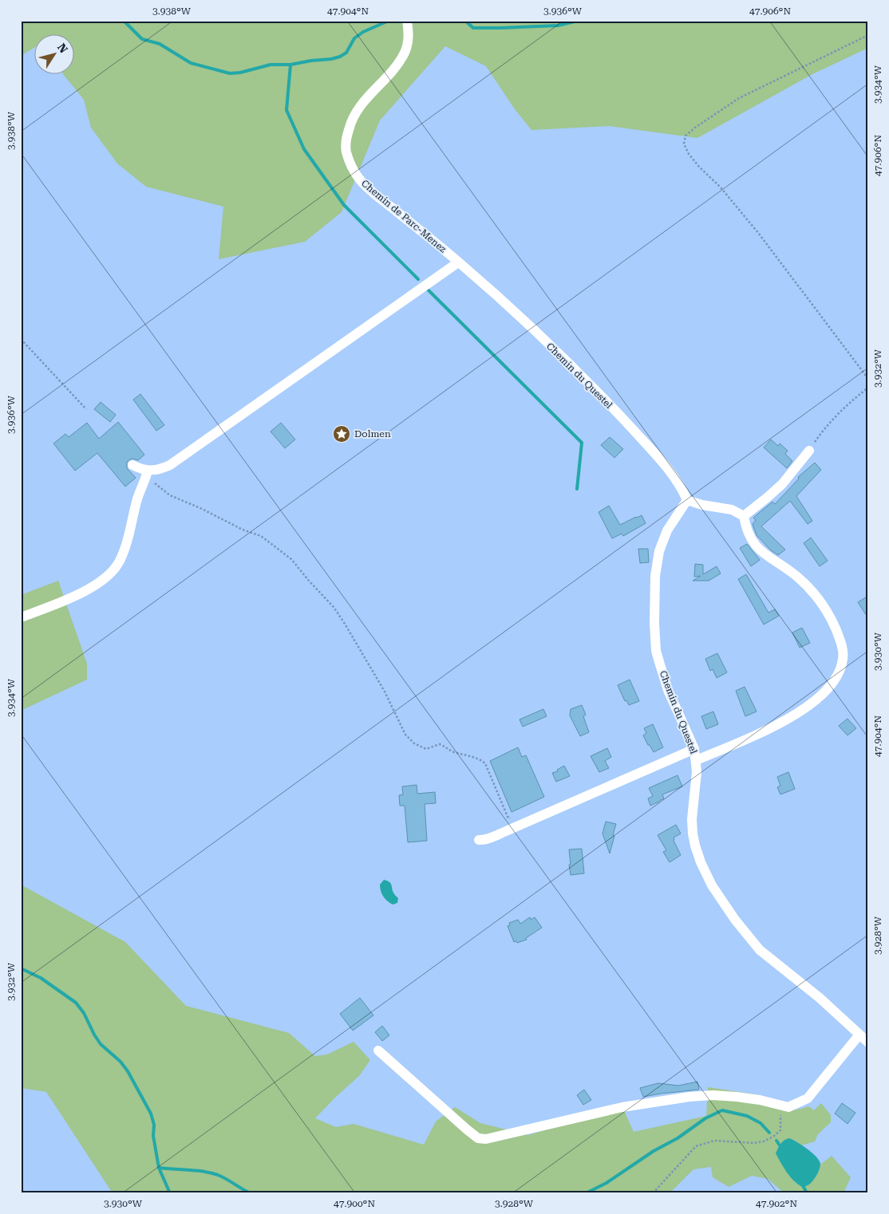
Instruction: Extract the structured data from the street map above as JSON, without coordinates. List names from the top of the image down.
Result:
{
  "streets": {
    "street": ["Chemin de Parc-Menez", "Chemin du Questel"]
  },
  "crossings": [
    ["Chemin de Parc-Menez", "Chemin du Questel"]
  ],
  "places": {
    "place": ["Dolmen"]
  },
  "north": "top right",
  "coordinates": [
    "3.938°W",
    "47.904°N",
    "3.936°W",
    "47.906°N",
    "3.934°W",
    "3.932°W",
    "3.930°W",
    "3.928°W",
    "47.900°N",
    "47.902°N"
  ]
}
